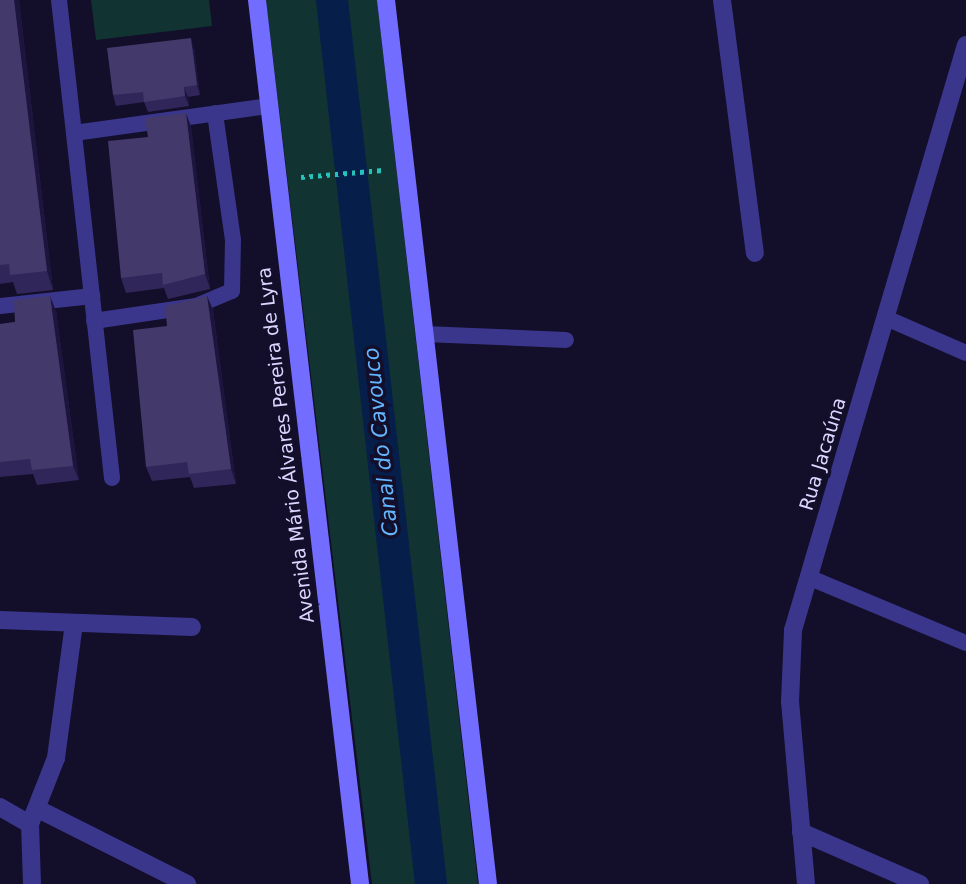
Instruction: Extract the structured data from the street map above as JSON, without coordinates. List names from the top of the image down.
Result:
{
  "streets": {
    "street": ["Avenida Mário Álvares Pereira de Lyra", "Rua Jacaúna"]
  },
  "water": ["Canal do Cavouco"]
}
